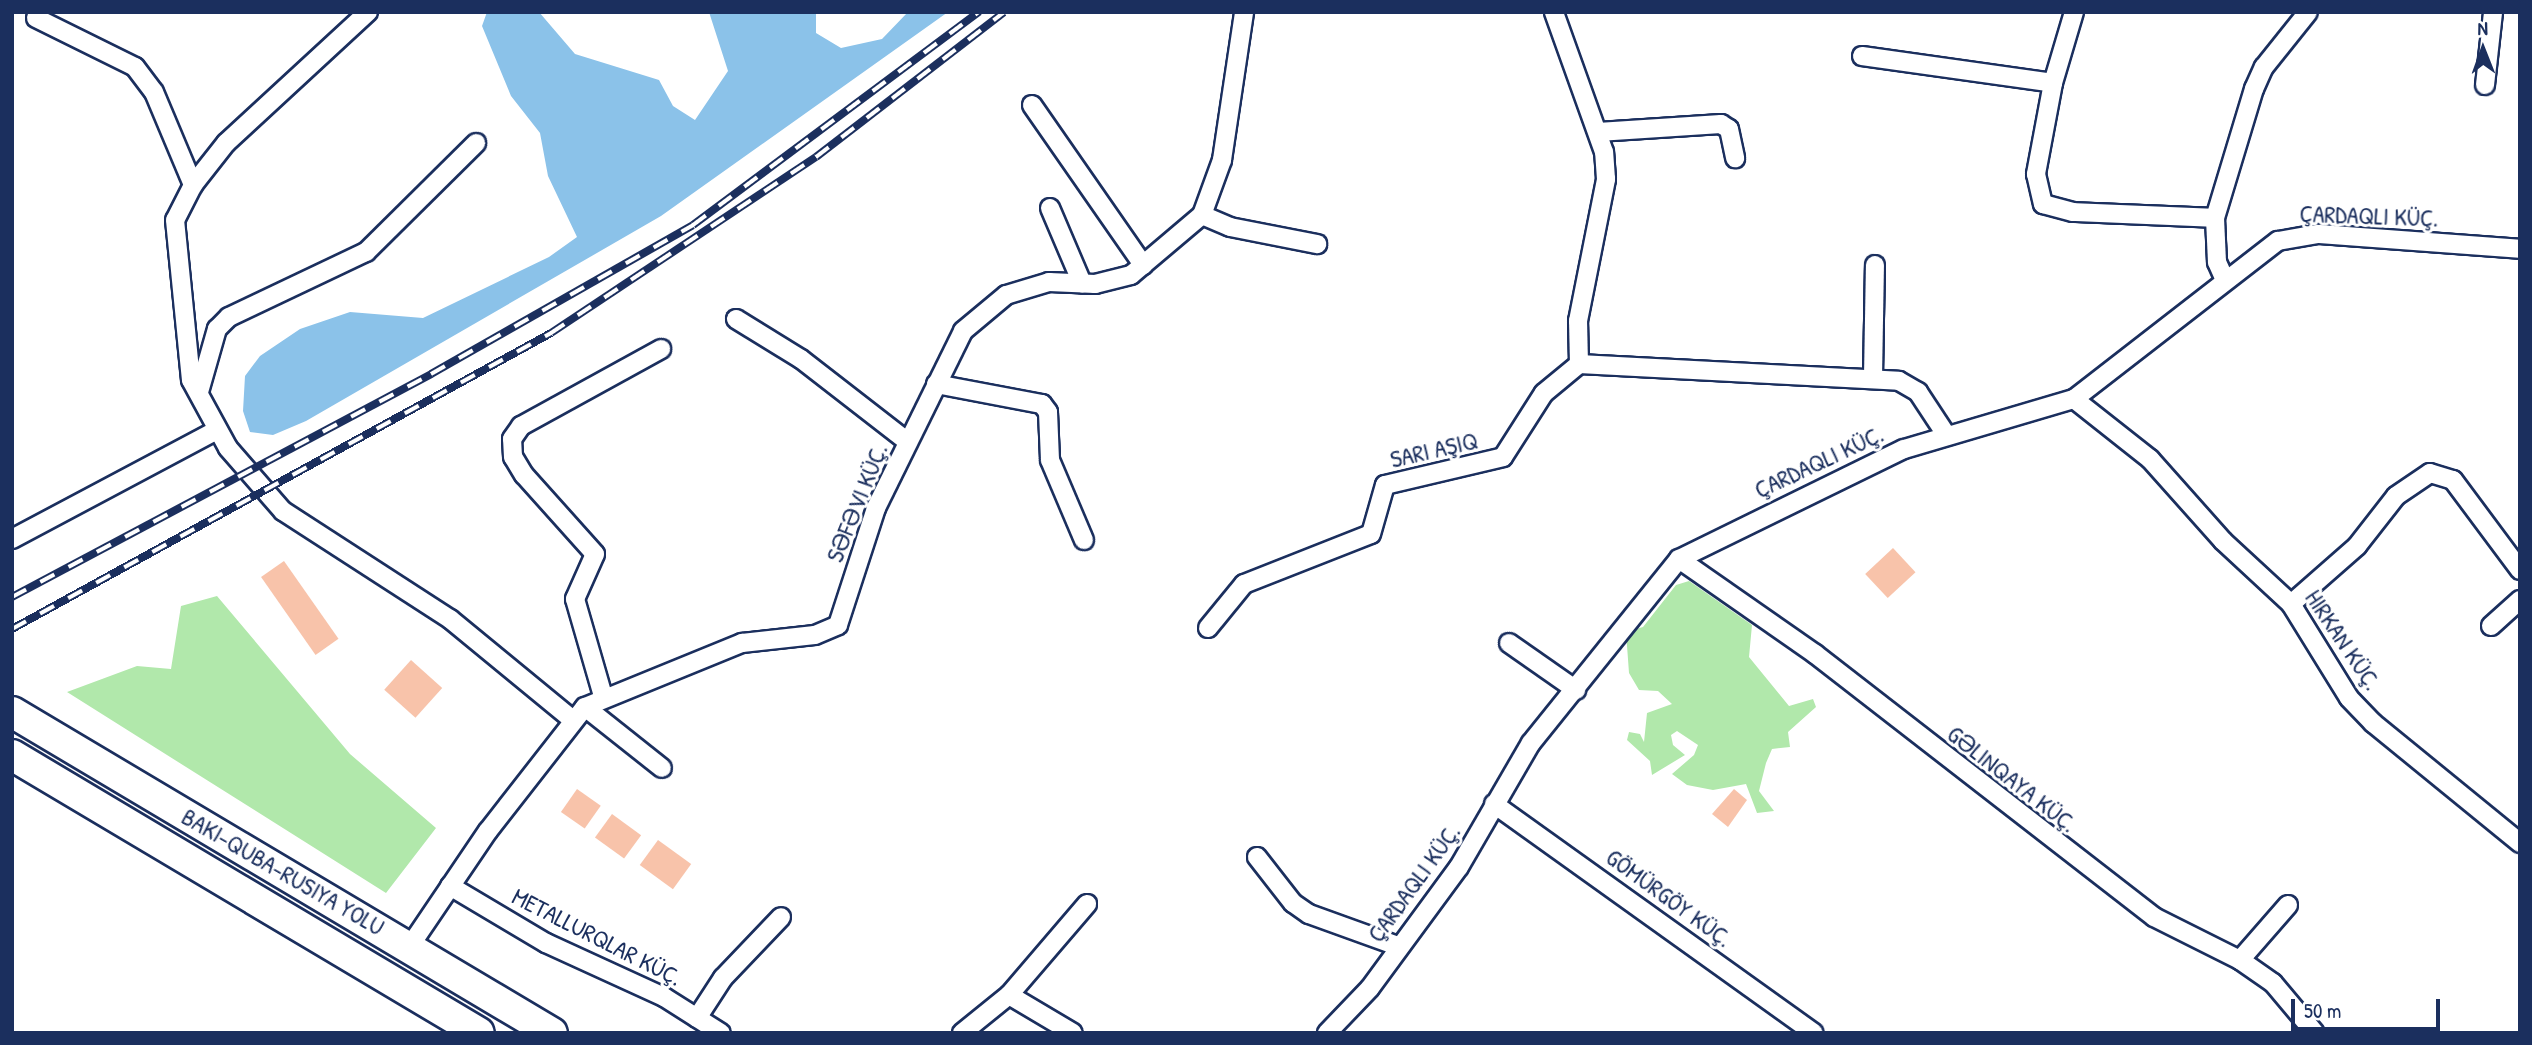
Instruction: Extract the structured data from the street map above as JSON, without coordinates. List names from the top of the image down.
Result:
{
  "streets": {
    "street": [
      "SƏFƏVI KÜÇ.",
      "HIRKAN KÜÇ.",
      "GƏLINQAYA KÜÇ.",
      "GÖMÜRGÖY KÜÇ.",
      "METALLURQLAR KÜÇ."
    ]
  },
  "crossings": [
    ["SƏFƏVI KÜÇ.", "METALLURQLAR KÜÇ."]
  ],
  "scale_bar": "50 m",
  "north": "top"
}
